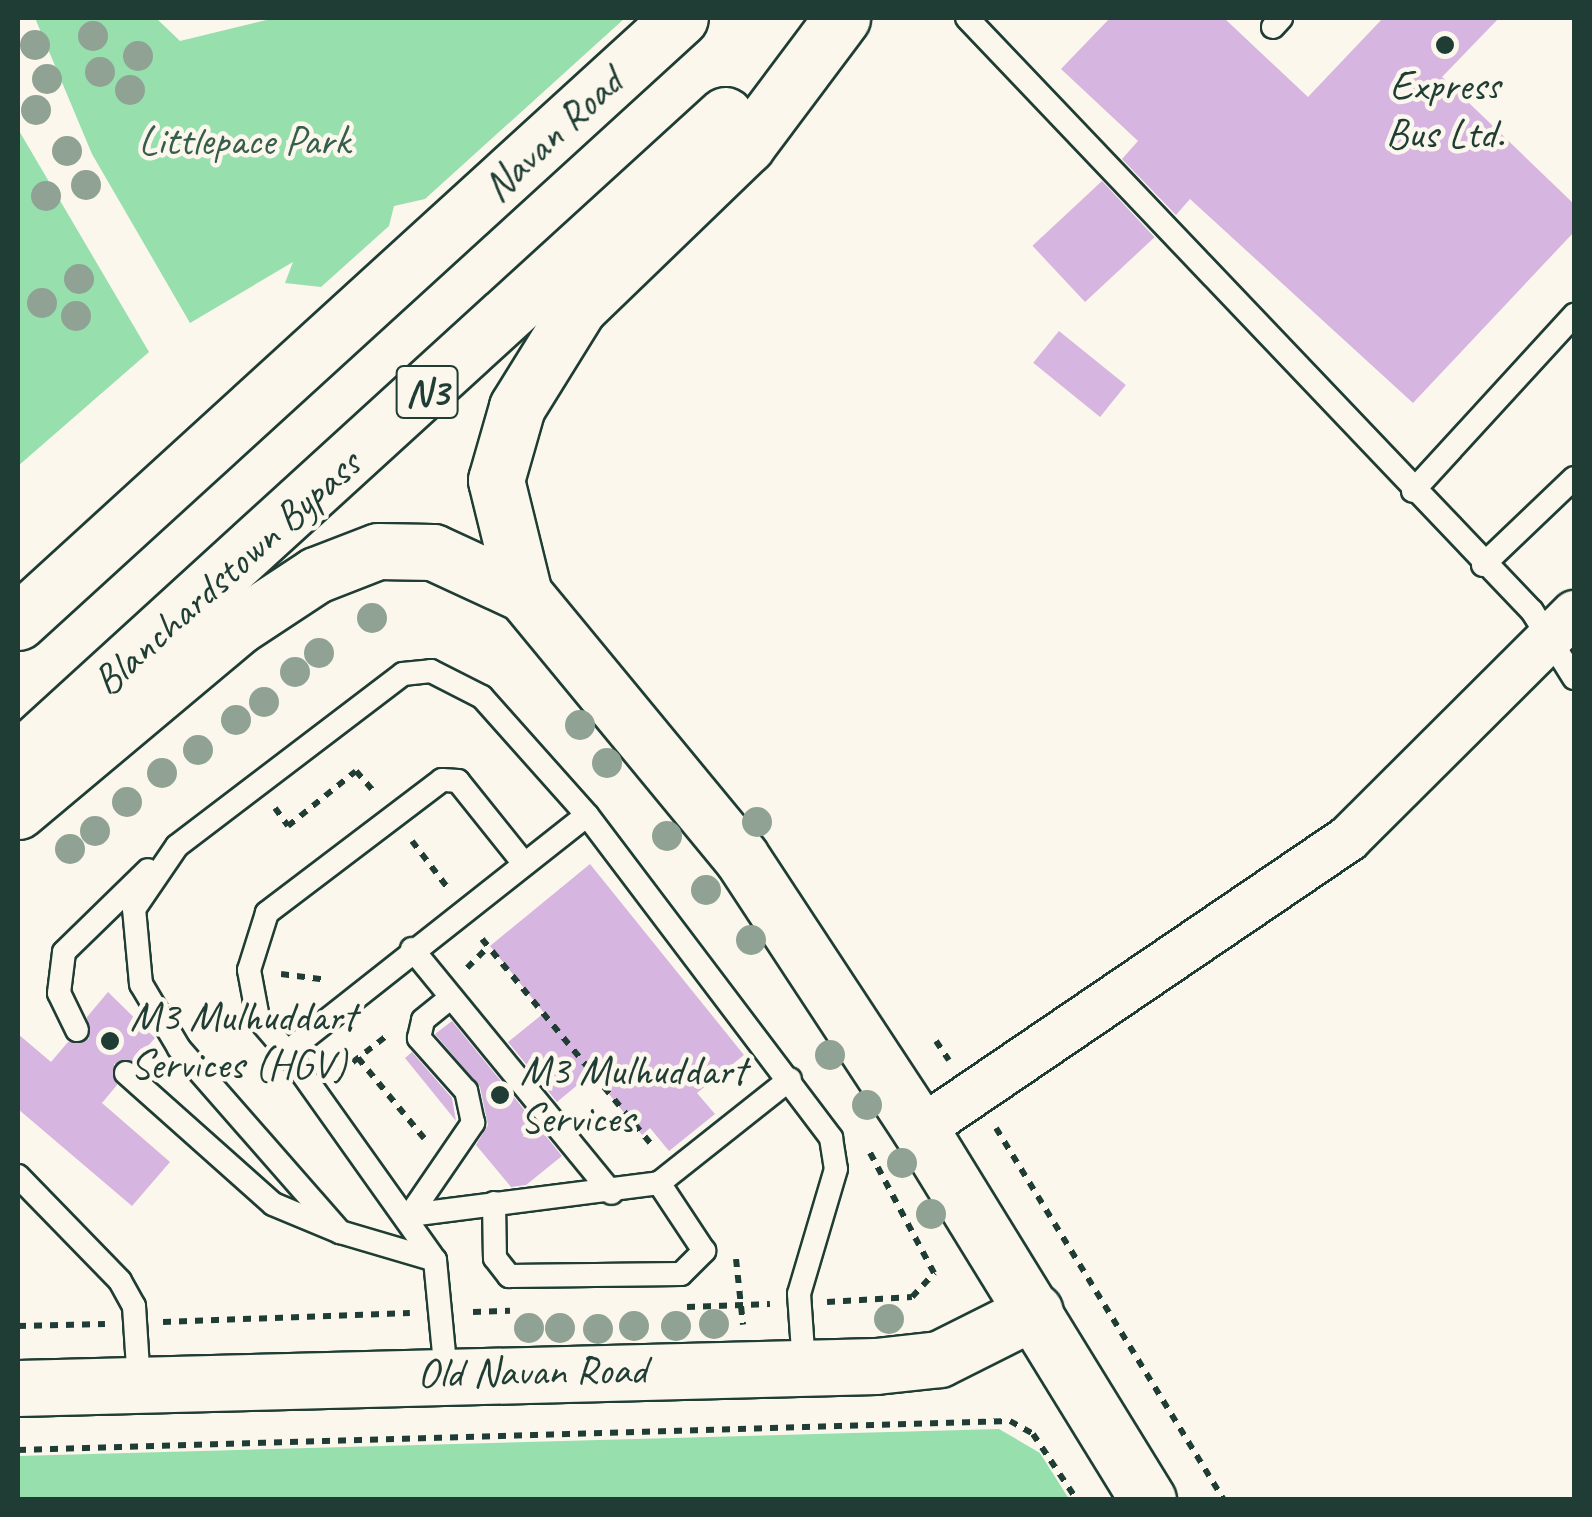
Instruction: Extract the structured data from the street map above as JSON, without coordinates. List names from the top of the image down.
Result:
{
  "streets": {
    "main road": [
      "Navan Road",
      "N3",
      "Blanchardstown Bypass",
      "Old Navan Road"
    ]
  },
  "parks": ["Littlepace Park"],
  "places": ["Express Bus Ltd.", "M3 Mulhuddart Services (HGV)", "M3 Mulhuddart Services"]
}
